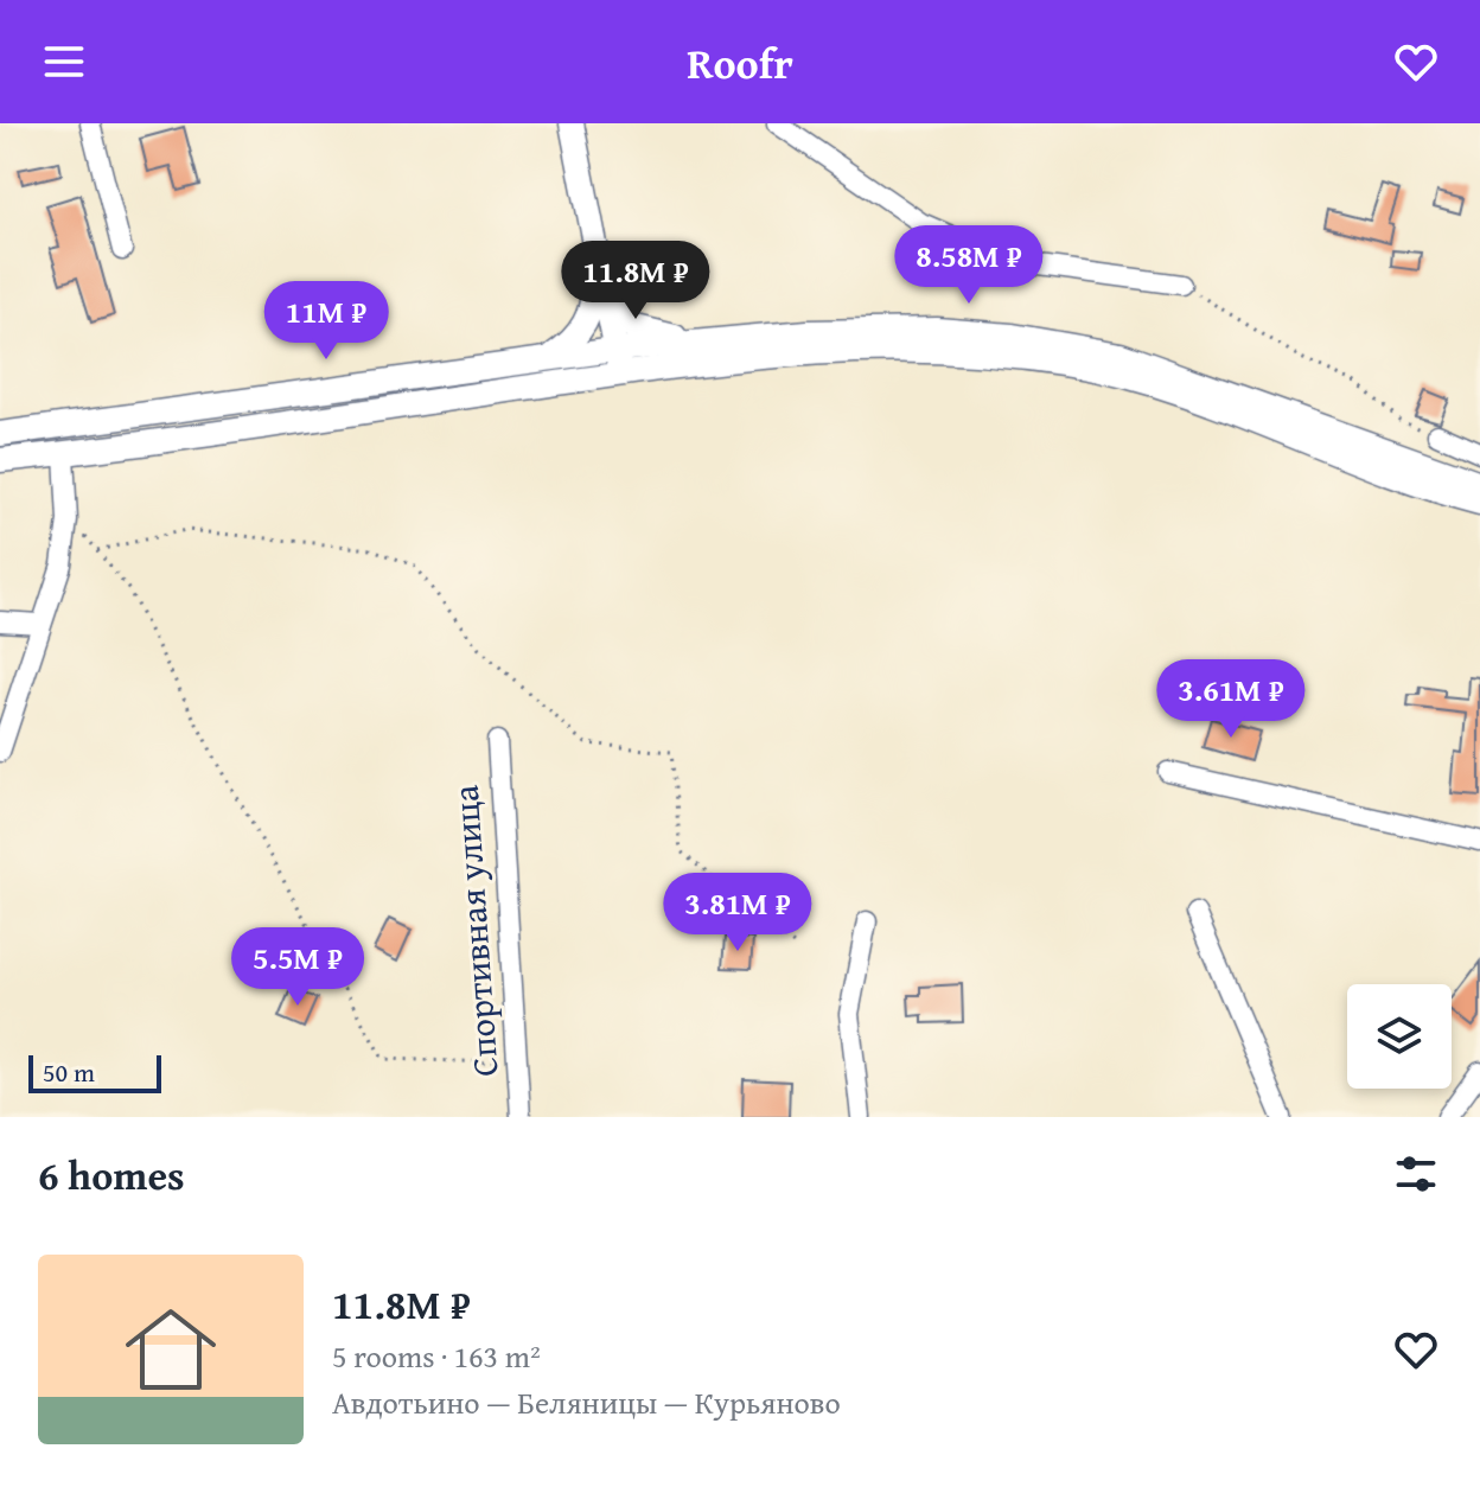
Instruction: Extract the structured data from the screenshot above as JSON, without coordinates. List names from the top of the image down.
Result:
{
  "streets": {
    "street": ["Спортивная улица"]
  },
  "scale_bar": "50 m",
  "page": {
    "header": "Roofr",
    "price": [
      "8.58M ₽",
      "11.8M ₽",
      "11M ₽",
      "3.61M ₽",
      "3.81M ₽",
      "5.5M ₽"
    ],
    "scale": "50 m",
    "heading": "6 homes",
    "list": [
      {
        "name": "11.8M ₽",
        "note": "5 rooms · 163 m² · Авдотьино — Беляницы — Курьяново"
      }
    ]
  }
}
